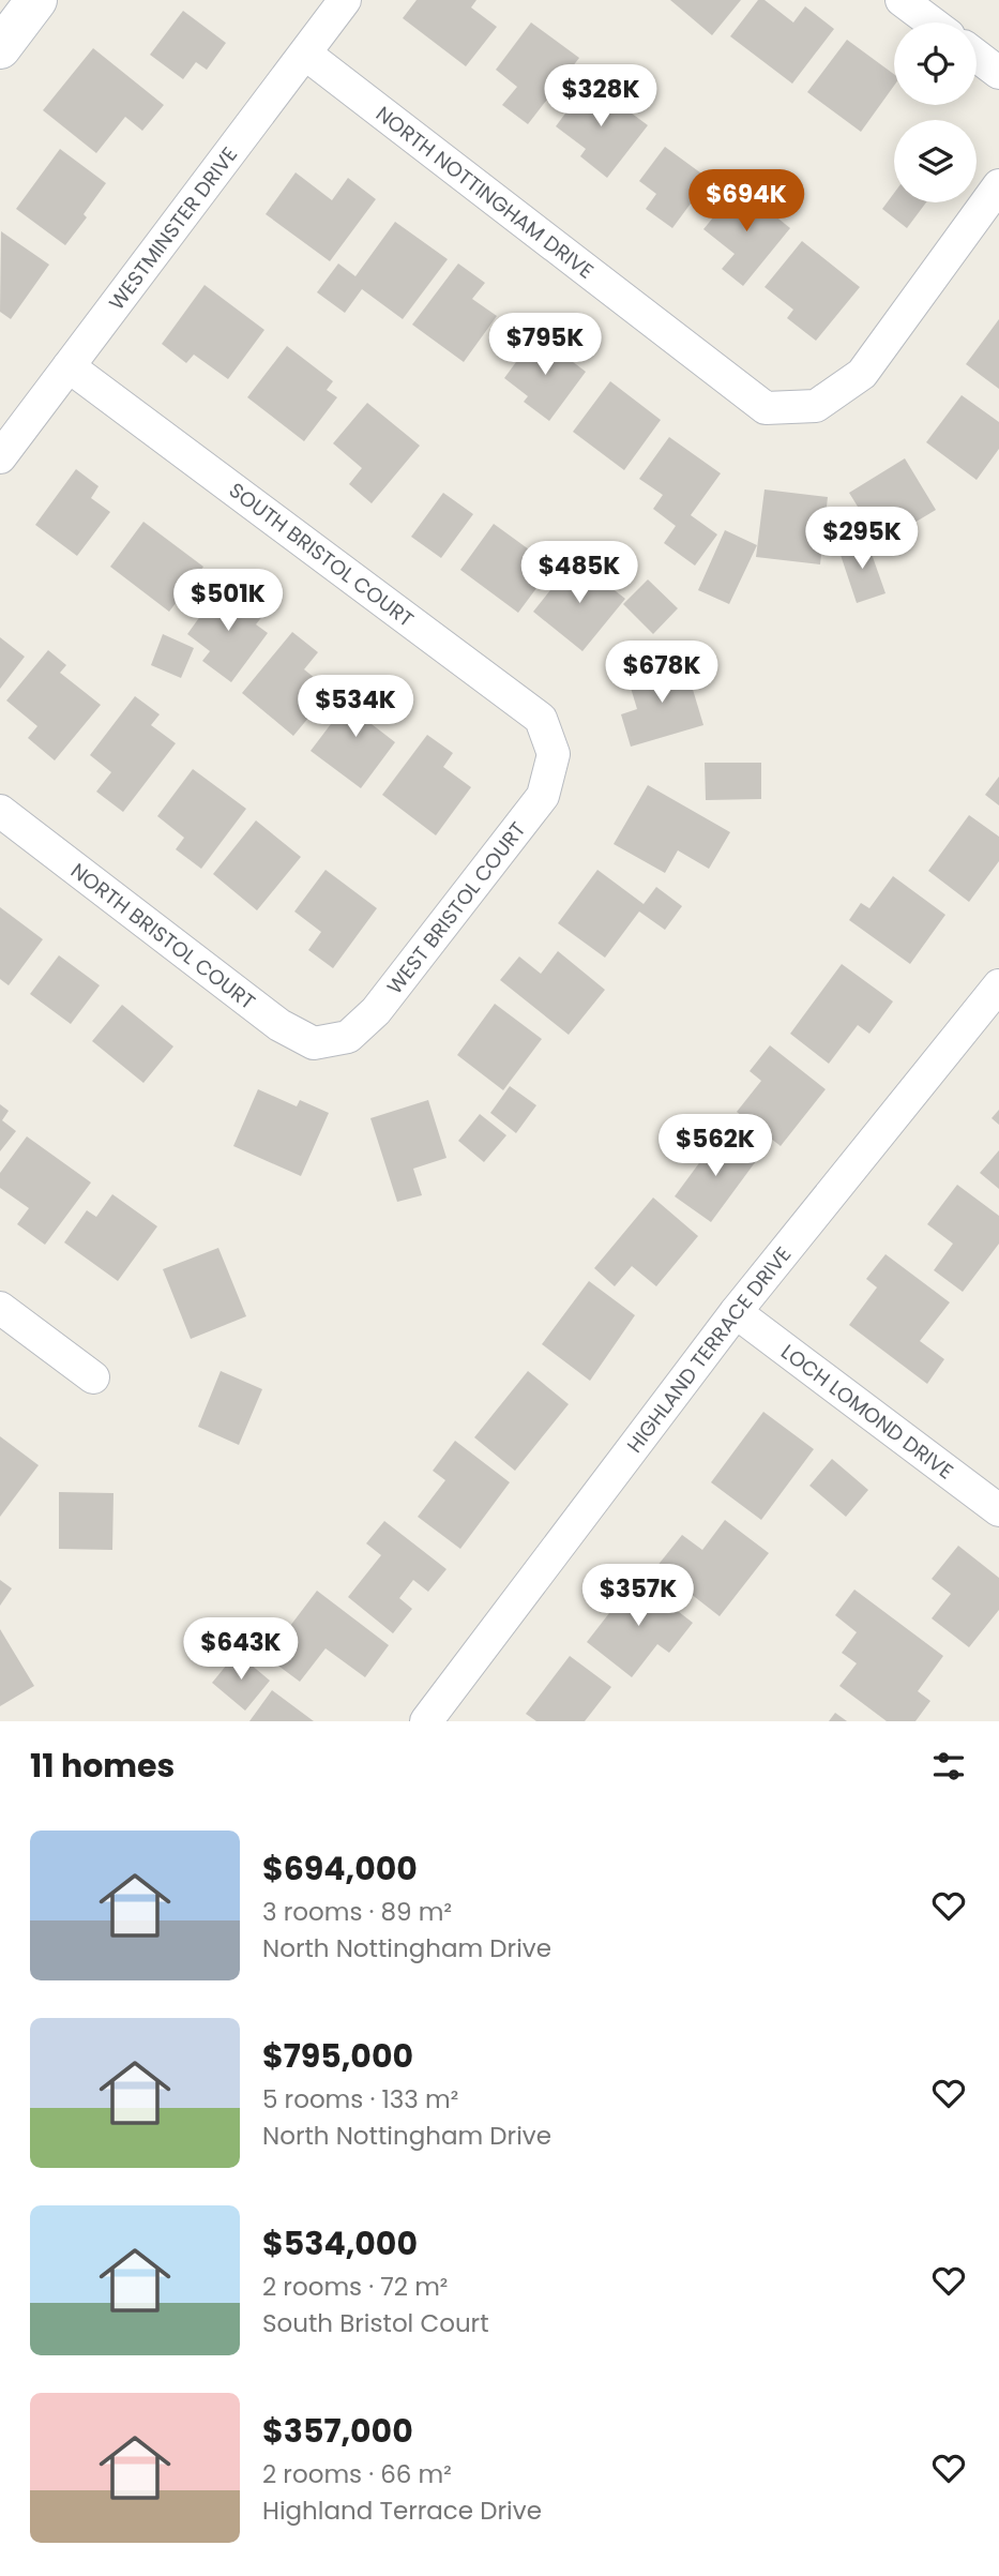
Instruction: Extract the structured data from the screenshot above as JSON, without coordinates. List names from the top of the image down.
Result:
{
  "streets": {
    "street": [
      "NORTH NOTTINGHAM DRIVE",
      "WESTMINSTER DRIVE",
      "SOUTH BRISTOL COURT",
      "WEST BRISTOL COURT",
      "NORTH BRISTOL COURT",
      "HIGHLAND TERRACE DRIVE",
      "LOCH LOMOND DRIVE"
    ]
  },
  "crossings": [
    ["NORTH NOTTINGHAM DRIVE", "WESTMINSTER DRIVE"],
    ["WESTMINSTER DRIVE", "SOUTH BRISTOL COURT"],
    ["SOUTH BRISTOL COURT", "WEST BRISTOL COURT"],
    ["WEST BRISTOL COURT", "NORTH BRISTOL COURT"],
    ["HIGHLAND TERRACE DRIVE", "LOCH LOMOND DRIVE"]
  ],
  "page": {
    "price": [
      "$328K",
      "$694K",
      "$795K",
      "$295K",
      "$485K",
      "$501K",
      "$678K",
      "$534K",
      "$562K",
      "$357K",
      "$643K"
    ],
    "heading": "11 homes",
    "list": [
      {
        "name": "$694,000",
        "note": "3 rooms · 89 m² · North Nottingham Drive"
      },
      {
        "name": "$795,000",
        "note": "5 rooms · 133 m² · North Nottingham Drive"
      },
      {
        "name": "$534,000",
        "note": "2 rooms · 72 m² · South Bristol Court"
      },
      {
        "name": "$357,000",
        "note": "2 rooms · 66 m² · Highland Terrace Drive"
      }
    ]
  }
}
